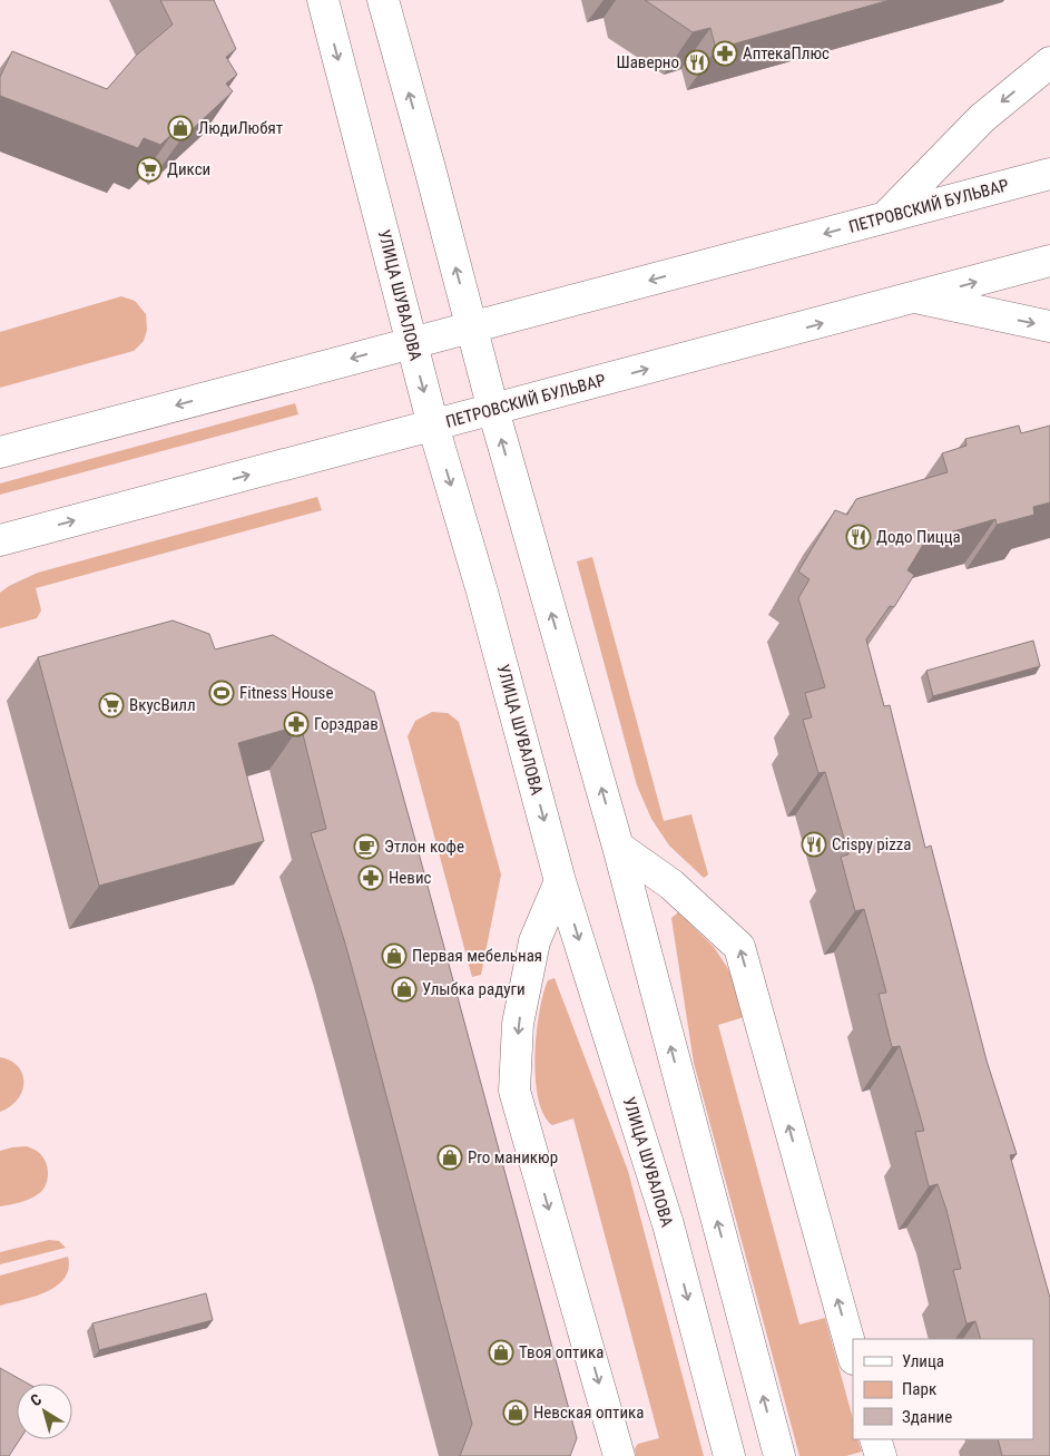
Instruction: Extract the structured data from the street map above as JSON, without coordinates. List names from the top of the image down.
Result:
{
  "streets": {
    "street": ["ПЕТРОВСКИЙ БУЛЬВАР", "УЛИЦА ШУВАЛОВА"]
  },
  "crossings": [
    ["ПЕТРОВСКИЙ БУЛЬВАР", "УЛИЦА ШУВАЛОВА"]
  ],
  "places": {
    "pharmacy": ["АптекаПлюс", "Горздрав", "Невис"],
    "restaurant": ["Шаверно", "Додо Пицца", "Crispy pizza"],
    "shop": [
      "ЛюдиЛюбят",
      "Первая мебельная",
      "Улыбка радуги",
      "Pro маникюр",
      "Твоя оптика",
      "Невская оптика"
    ],
    "supermarket": ["Дикси", "ВкусВилл"],
    "sports": ["Fitness House"],
    "cafe": ["Этлон кофе"]
  },
  "legend": ["Улица", "Парк", "Здание"],
  "north": "top left"
}
